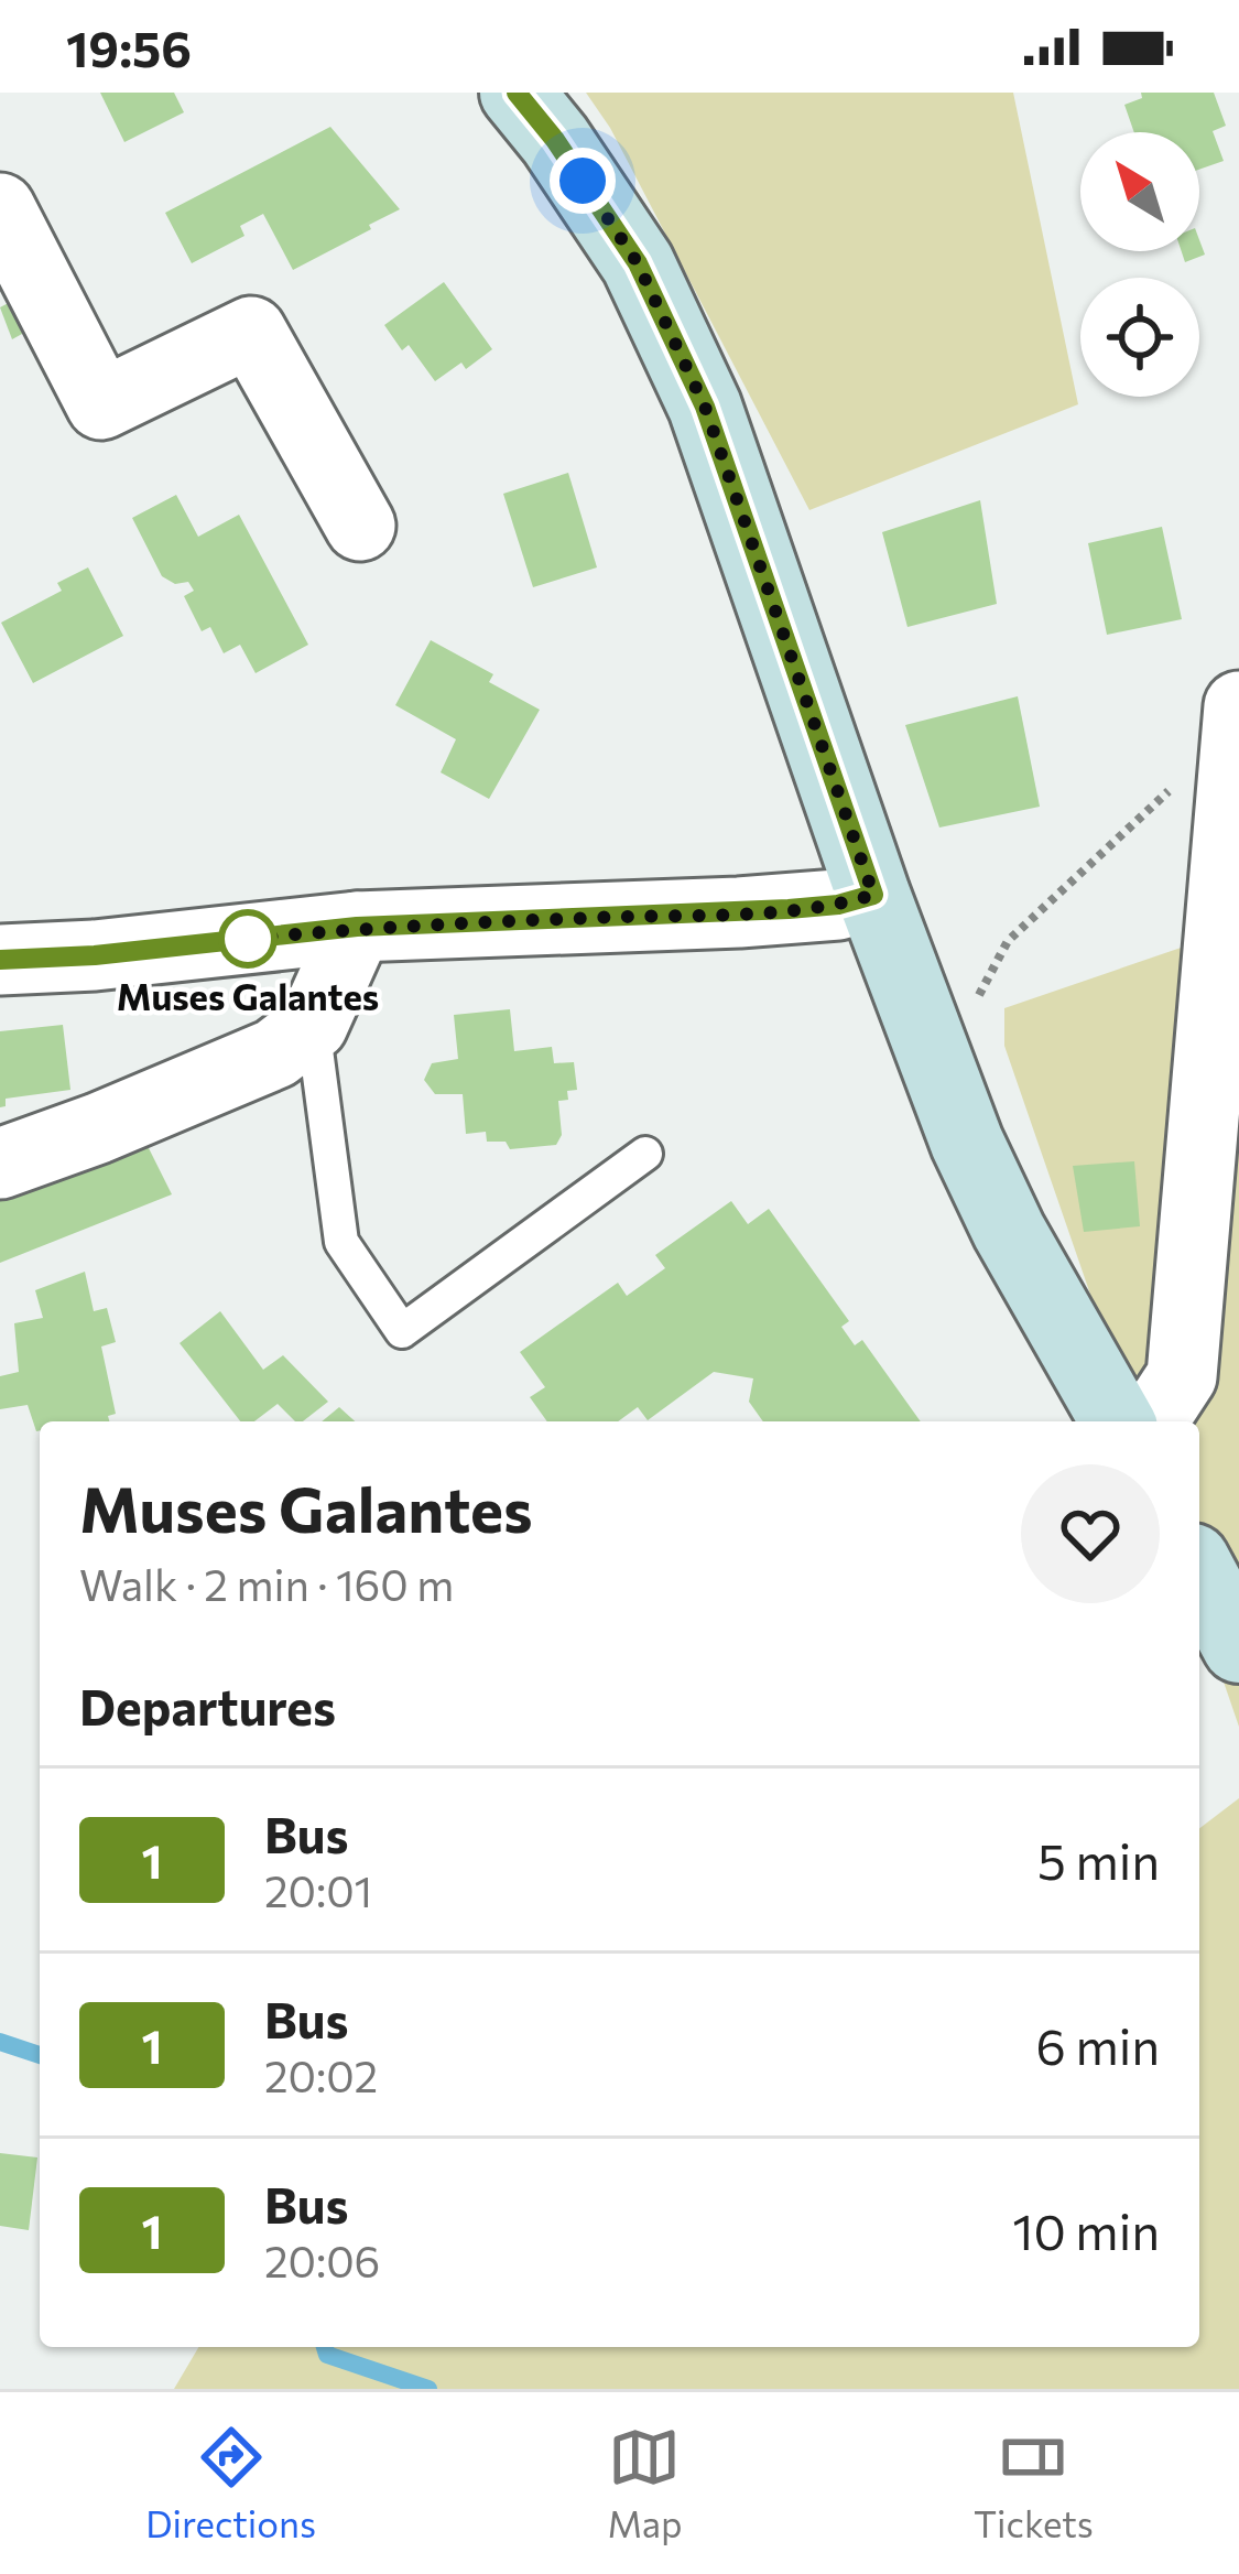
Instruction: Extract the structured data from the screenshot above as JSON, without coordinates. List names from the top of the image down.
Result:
{
  "places": ["Muses Galantes"],
  "lines": ["bus line 1"],
  "north": "top left",
  "page": {
    "status": "19:56",
    "heading": [
      ["Muses Galantes", "Walk · 2 min · 160 m"],
      "Departures"
    ],
    "list": [
      {
        "mark": "1",
        "name": "Bus",
        "note": "20:01",
        "value": "5 min"
      },
      {
        "mark": "1",
        "name": "Bus",
        "note": "20:02",
        "value": "6 min"
      },
      {
        "mark": "1",
        "name": "Bus",
        "note": "20:06",
        "value": "10 min"
      }
    ],
    "tabs": ["Directions", "Map", "Tickets"]
  }
}
